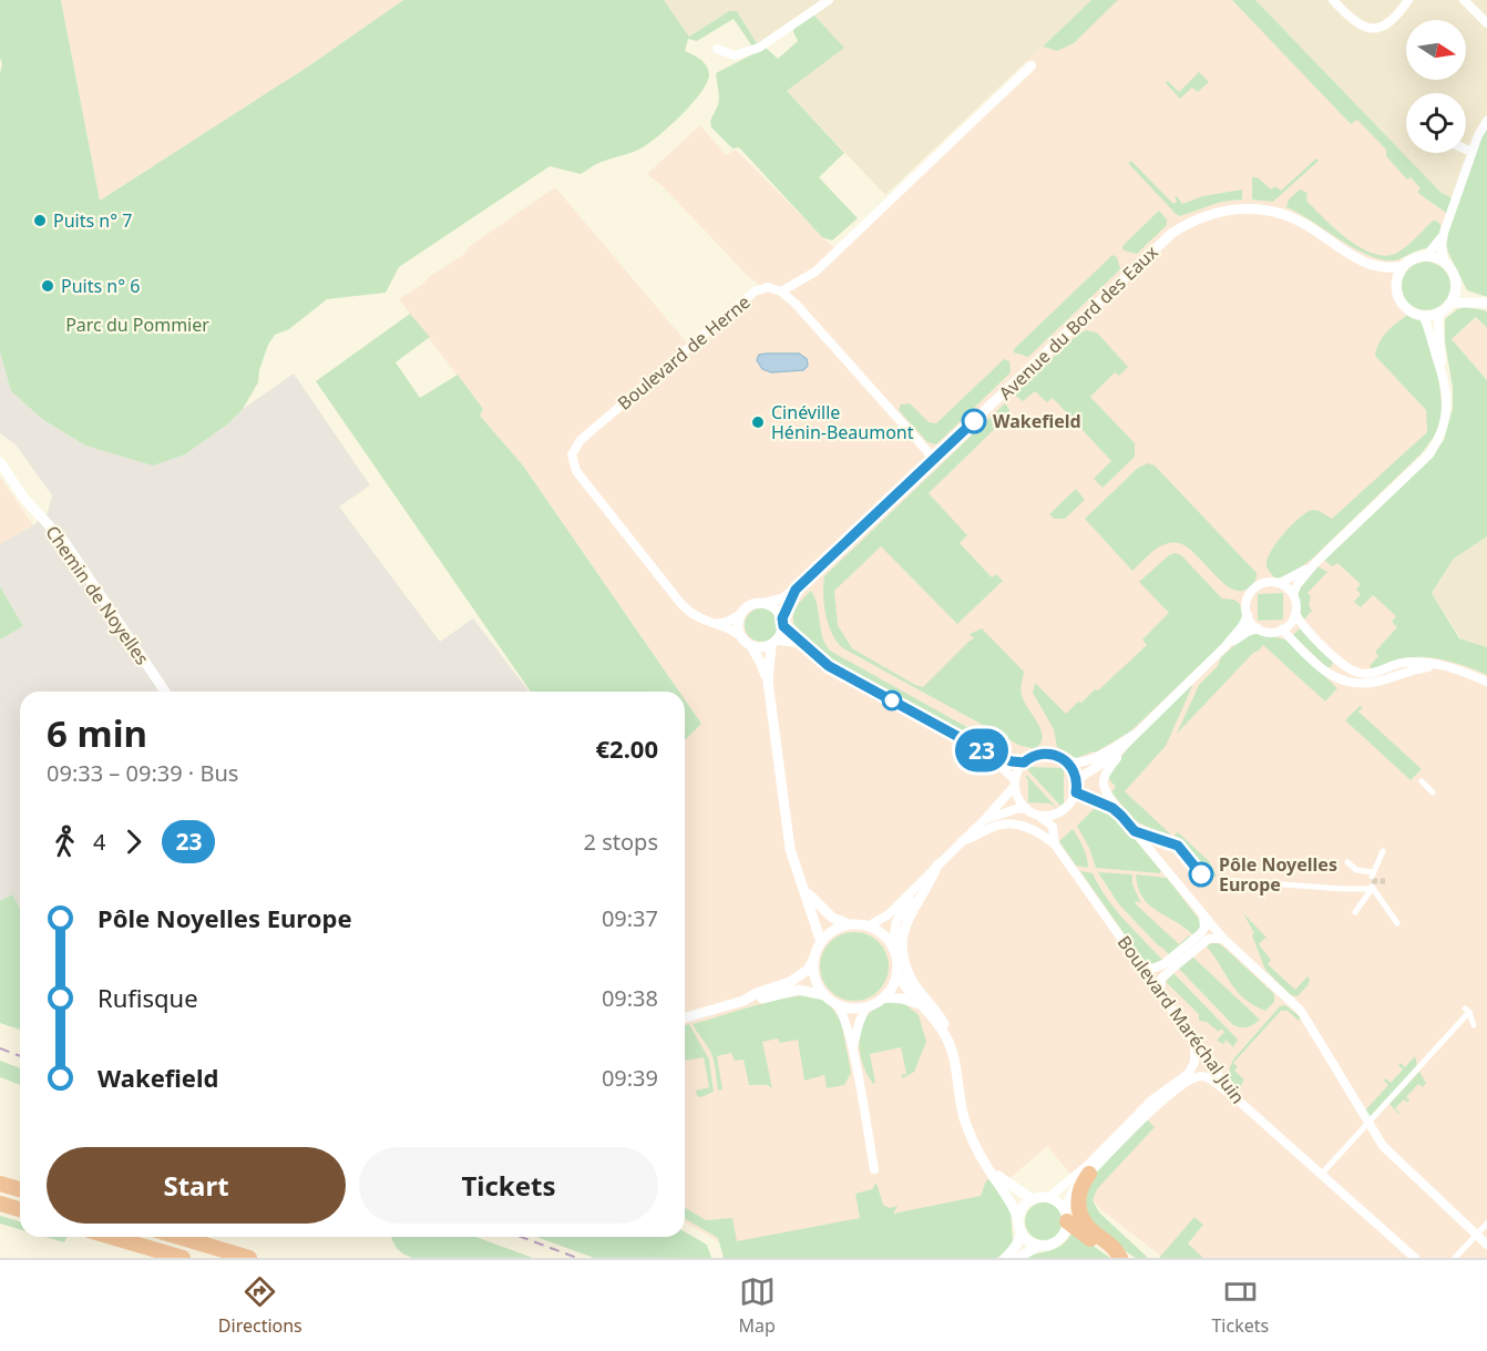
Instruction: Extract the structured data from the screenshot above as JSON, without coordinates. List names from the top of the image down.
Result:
{
  "streets": {
    "street": [
      "Avenue du Bord des Eaux",
      "Boulevard de Herne",
      "Chemin de Noyelles",
      "Boulevard Maréchal Juin"
    ]
  },
  "crossings": [
    ["Avenue du Bord des Eaux", "Boulevard de Herne"]
  ],
  "parks": ["Parc du Pommier"],
  "places": [
    "Puits n° 7",
    "Puits n° 6",
    "Wakefield",
    "Cinéville Hénin-Beaumont",
    "Pôle Noyelles Europe"
  ],
  "lines": ["bus line 23"],
  "north": "right",
  "page": {
    "on_map": "23",
    "heading": ["6 min", "09:33 – 09:39 · Bus", "€2.00"],
    "legs": ["4", "23", "2 stops"],
    "list": [
      {
        "name": "Pôle Noyelles Europe",
        "value": "09:37"
      },
      {
        "name": "Rufisque",
        "value": "09:38"
      },
      {
        "name": "Wakefield",
        "value": "09:39"
      }
    ],
    "buttons": ["Start", "Tickets"],
    "tabs": ["Directions", "Map", "Tickets"]
  }
}
